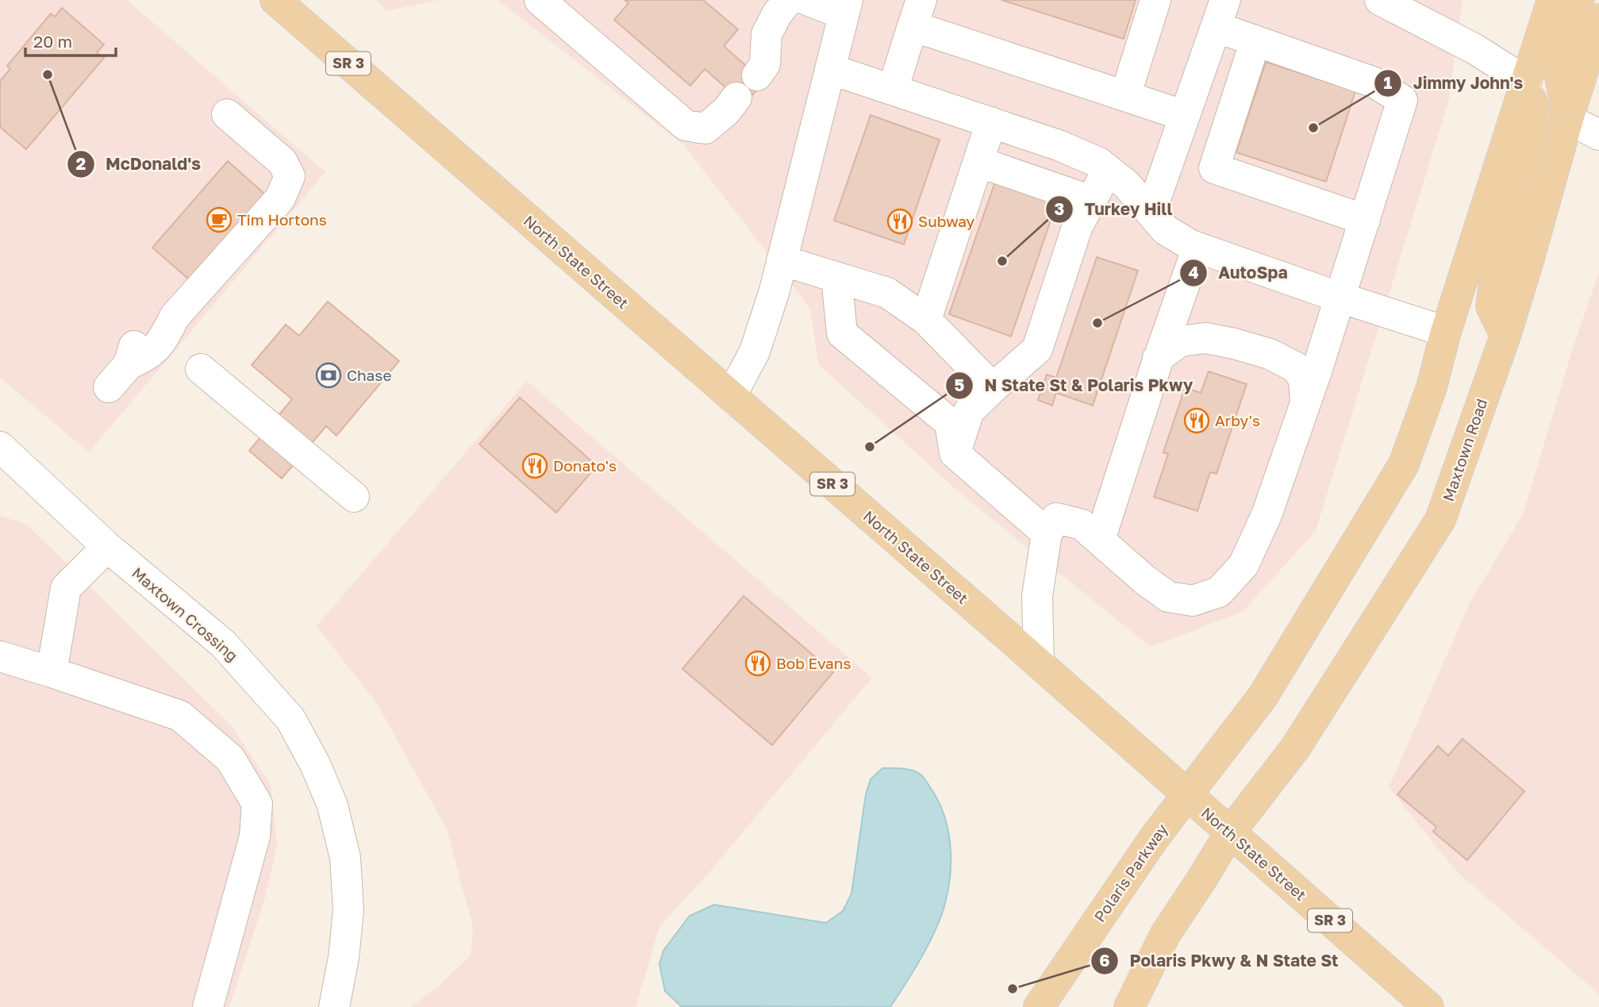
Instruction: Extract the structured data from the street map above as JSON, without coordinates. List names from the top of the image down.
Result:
{
  "streets": {
    "main road": [
      "SR 3",
      "North State Street",
      "Maxtown Road",
      "Polaris Parkway"
    ],
    "street": ["Maxtown Crossing"]
  },
  "crossings": [
    ["North State Street", "Maxtown Road"],
    ["North State Street", "Polaris Parkway"]
  ],
  "places": {
    "other": [
      "McDonald's",
      "Jimmy John's",
      "Turkey Hill",
      "AutoSpa",
      "N State St & Polaris Pkwy",
      "Polaris Pkwy & N State St"
    ],
    "cafe": ["Tim Hortons"],
    "restaurant": [
      "Subway",
      "Arby's",
      "Donato's",
      "Bob Evans"
    ],
    "bank": ["Chase"]
  },
  "scale_bar": "20 m"
}
